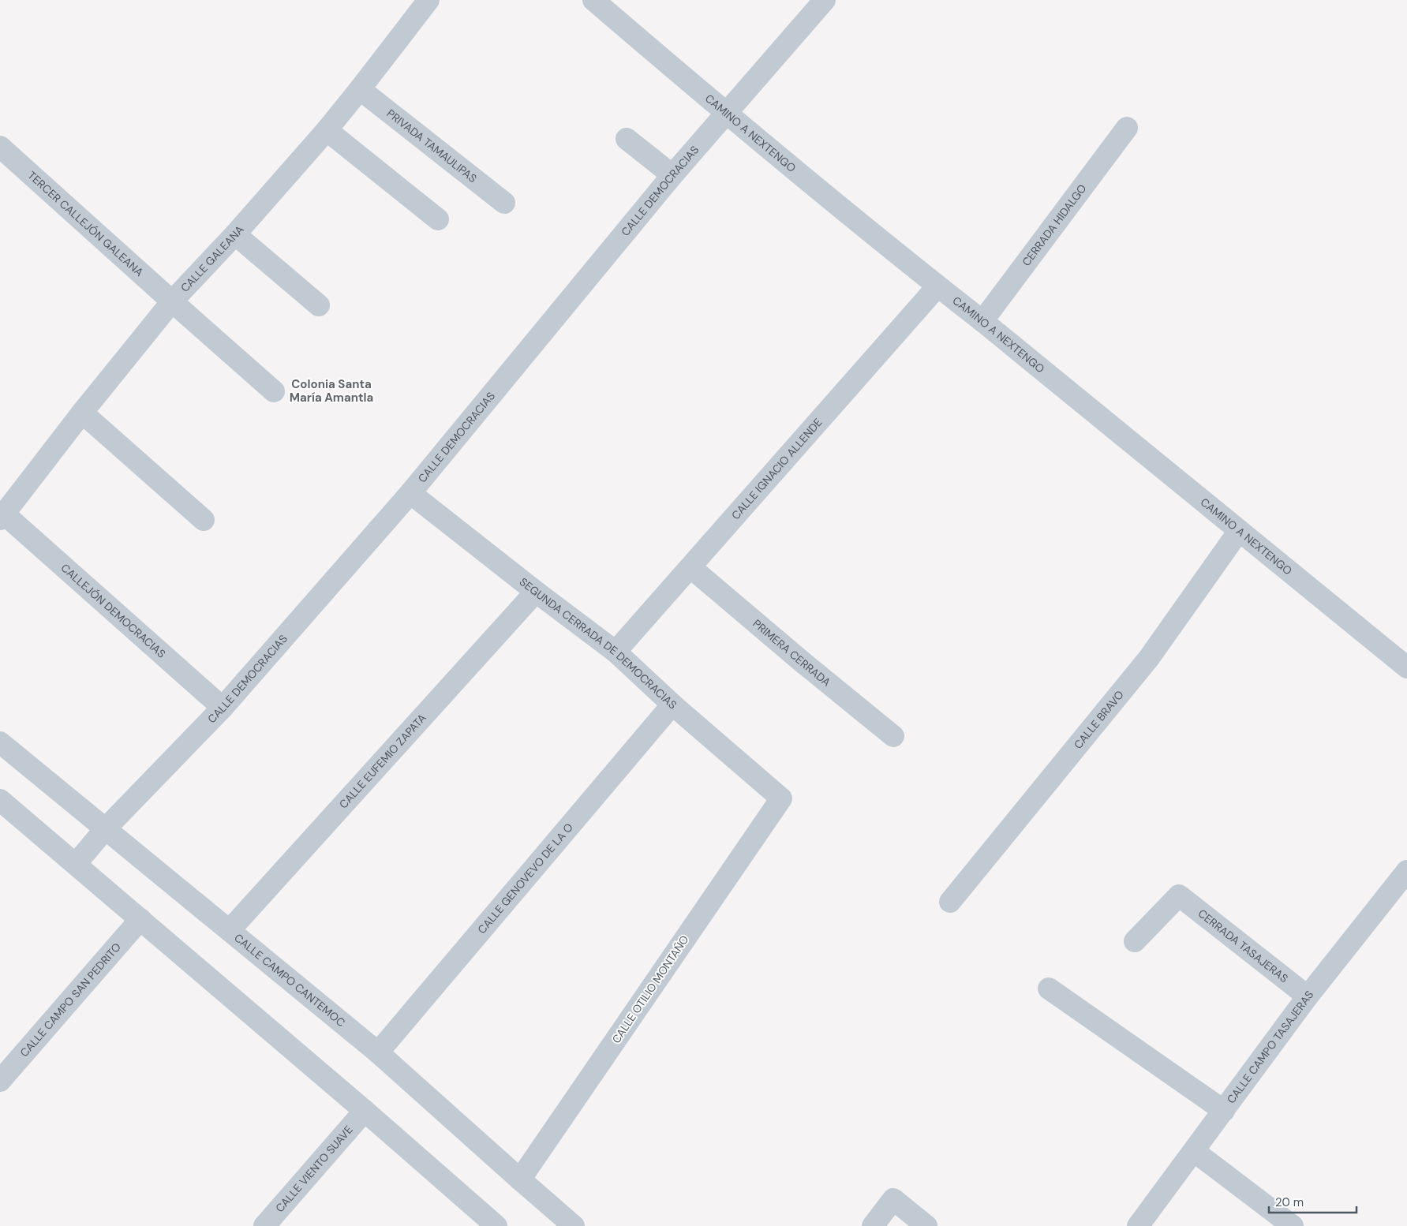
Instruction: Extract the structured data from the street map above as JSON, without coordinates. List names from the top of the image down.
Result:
{
  "streets": {
    "street": [
      "CAMINO A NEXTENGO",
      "PRIVADA TAMAULIPAS",
      "CALLE DEMOCRACIAS",
      "TERCER CALLEJÓN GALEANA",
      "CERRADA HIDALGO",
      "CALLE GALEANA",
      "CALLE IGNACIO ALLENDE",
      "CALLEJÓN DEMOCRACIAS",
      "SEGUNDA CERRADA DE DEMOCRACIAS",
      "PRIMERA CERRADA",
      "CALLE BRAVO",
      "CALLE EUFEMIO ZAPATA",
      "CALLE GENOVEVO DE LA O",
      "CERRADA TASAJERAS",
      "CALLE CAMPO CANTEMOC",
      "CALLE OTILIO MONTAÑO",
      "CALLE CAMPO SAN PEDRITO",
      "CALLE CAMPO TASAJERAS",
      "CALLE VIENTO SUAVE"
    ]
  },
  "crossings": [
    ["CAMINO A NEXTENGO", "CALLE DEMOCRACIAS"],
    ["CAMINO A NEXTENGO", "CERRADA HIDALGO"],
    ["CAMINO A NEXTENGO", "CALLE IGNACIO ALLENDE"],
    ["CAMINO A NEXTENGO", "CALLE BRAVO"],
    ["PRIVADA TAMAULIPAS", "CALLE GALEANA"],
    ["CALLE DEMOCRACIAS", "CALLEJÓN DEMOCRACIAS"],
    ["CALLE DEMOCRACIAS", "SEGUNDA CERRADA DE DEMOCRACIAS"],
    ["CALLE DEMOCRACIAS", "CALLE CAMPO CANTEMOC"],
    ["TERCER CALLEJÓN GALEANA", "CALLE GALEANA"],
    ["CALLE GALEANA", "CALLEJÓN DEMOCRACIAS"],
    ["CALLE IGNACIO ALLENDE", "SEGUNDA CERRADA DE DEMOCRACIAS"],
    ["CALLE IGNACIO ALLENDE", "PRIMERA CERRADA"],
    ["SEGUNDA CERRADA DE DEMOCRACIAS", "CALLE EUFEMIO ZAPATA"],
    ["SEGUNDA CERRADA DE DEMOCRACIAS", "CALLE GENOVEVO DE LA O"],
    ["SEGUNDA CERRADA DE DEMOCRACIAS", "CALLE OTILIO MONTAÑO"],
    ["CALLE EUFEMIO ZAPATA", "CALLE CAMPO CANTEMOC"],
    ["CALLE GENOVEVO DE LA O", "CALLE CAMPO CANTEMOC"],
    ["CERRADA TASAJERAS", "CALLE CAMPO TASAJERAS"],
    ["CALLE CAMPO CANTEMOC", "CALLE OTILIO MONTAÑO"]
  ],
  "districts": ["Colonia Santa María Amantla"],
  "scale_bar": "20 m"
}
